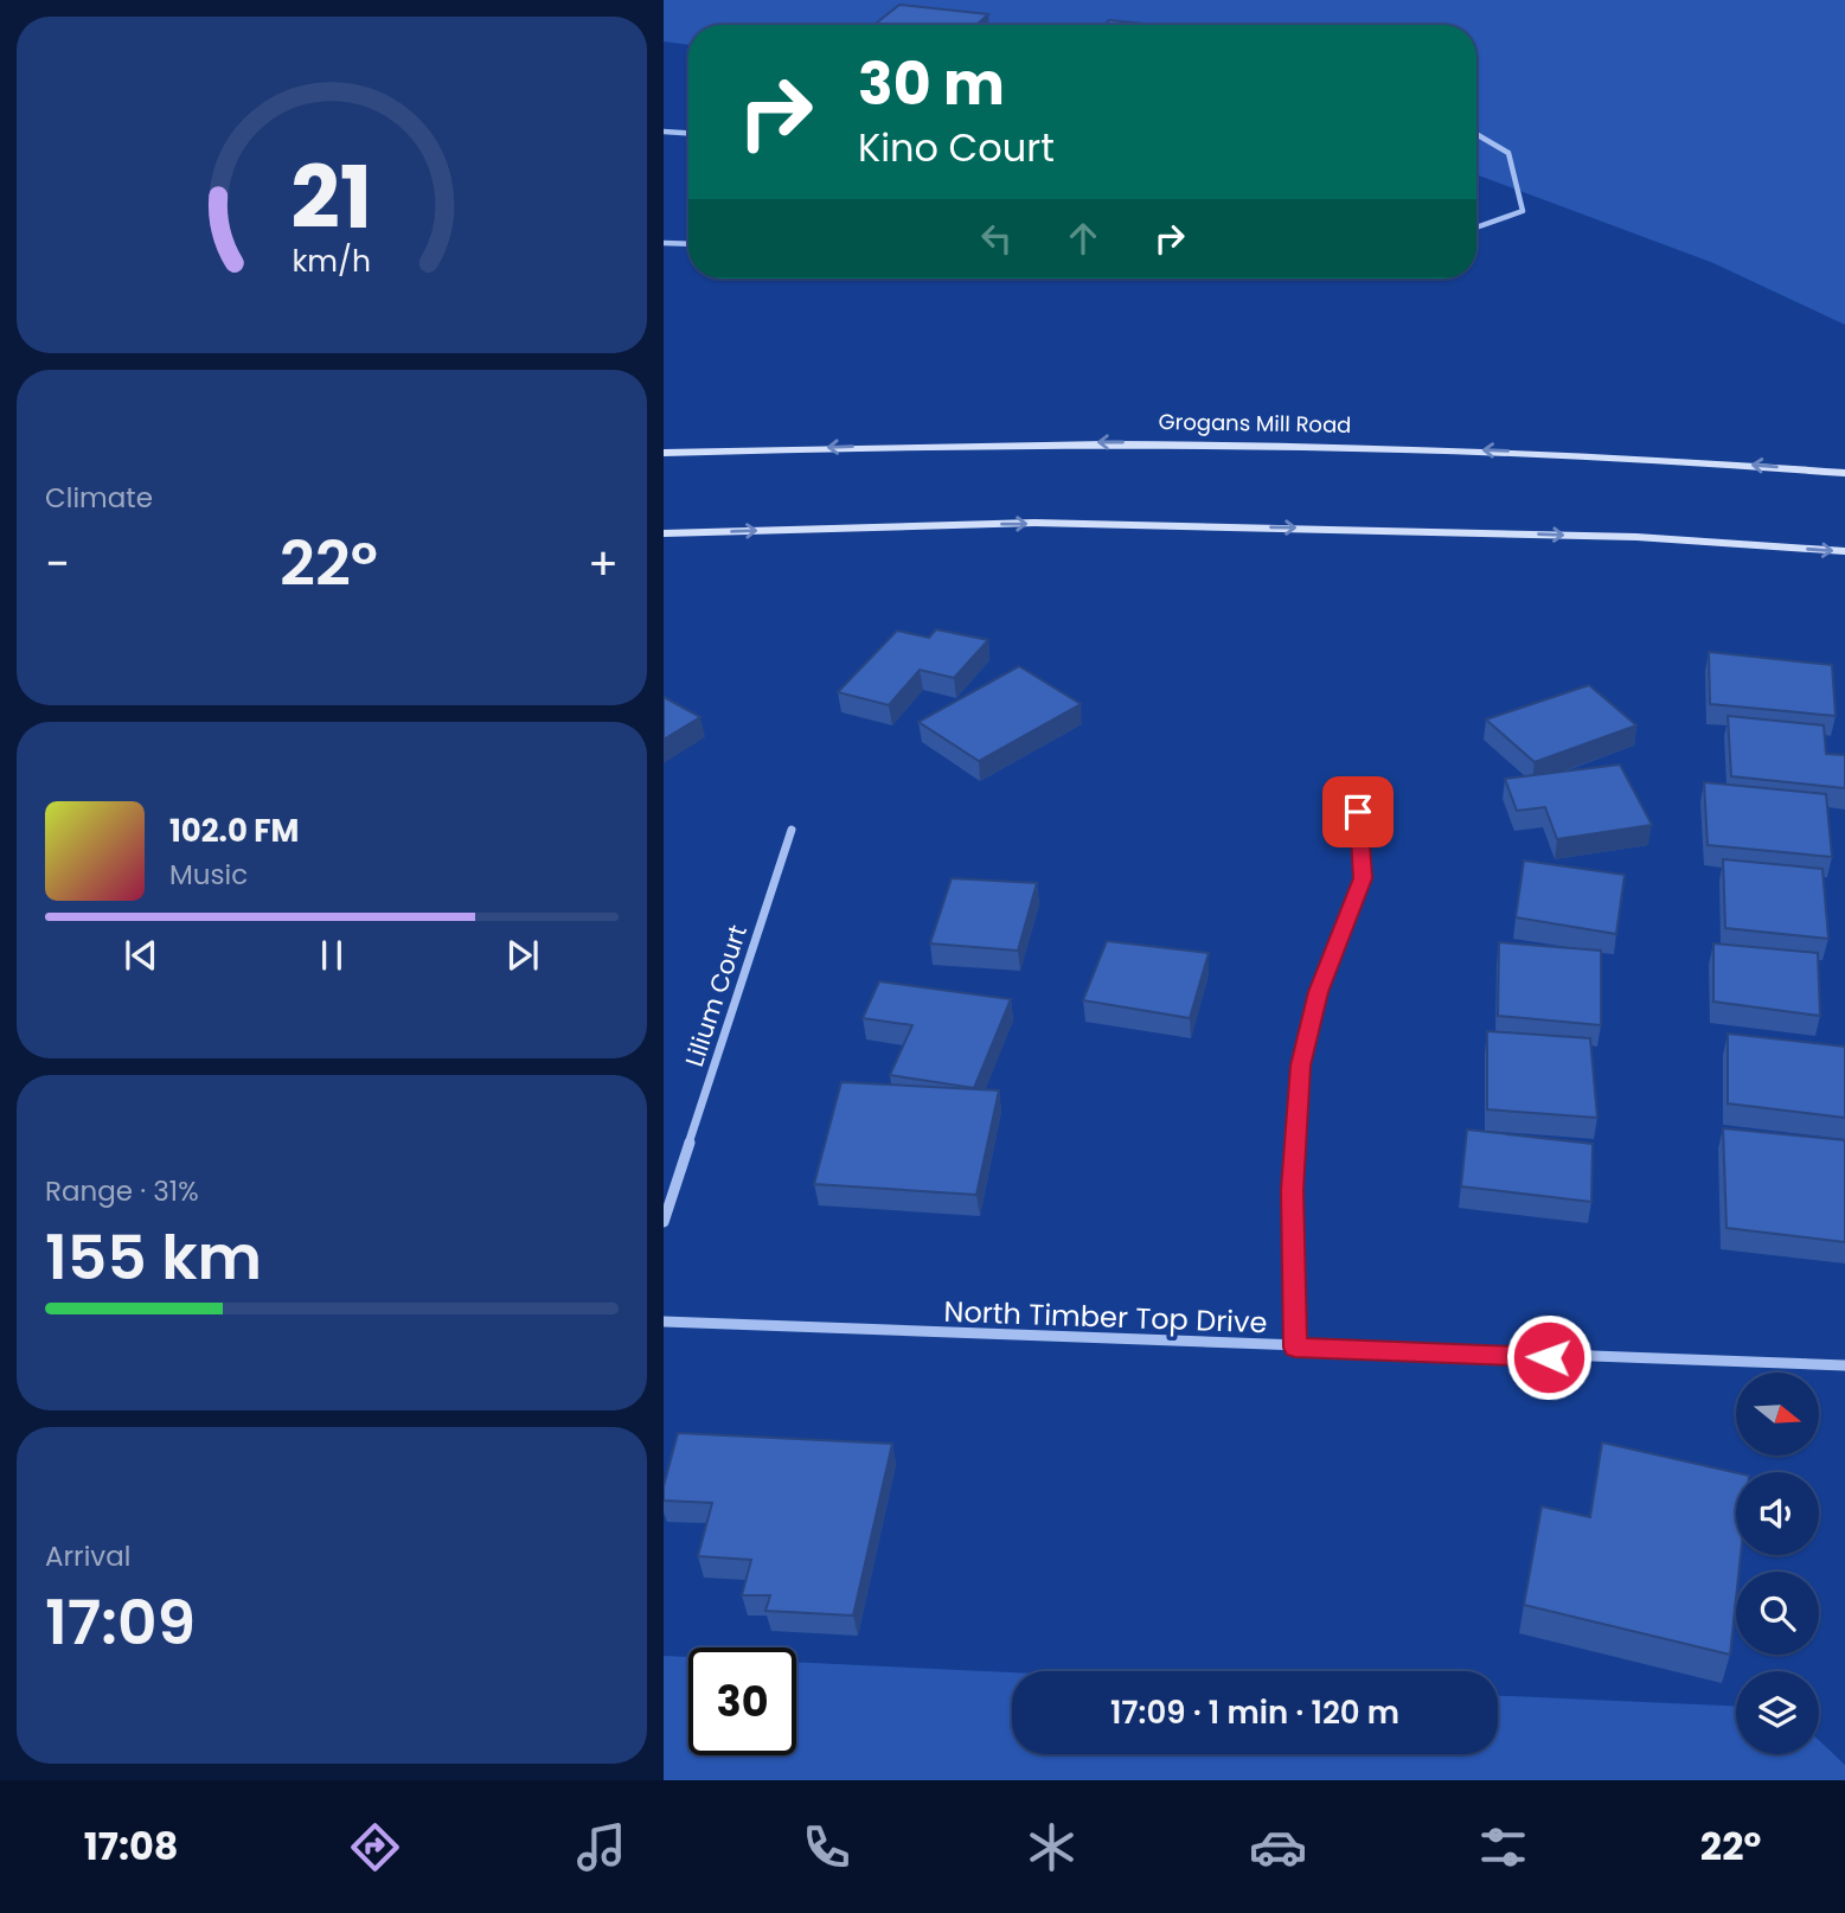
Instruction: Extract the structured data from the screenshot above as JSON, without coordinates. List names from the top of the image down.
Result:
{
  "streets": {
    "main road": ["Grogans Mill Road"],
    "street": ["Lilium Court", "North Timber Top Drive"]
  },
  "north": "right",
  "page": {
    "turn": ["30 m", "Kino Court"],
    "tile": [
      "Climate",
      ["Range · 31%", "155 km"],
      ["Arrival", "17:09"]
    ],
    "heat": ["−", "22°", "+"],
    "song": ["102.0 FM", "Music"],
    "limit": "30",
    "trip": "17:09 · 1 min · 120 m",
    "tabs": ["17:08", "22°"],
    "gauge": ["21", "km/h"]
  }
}
